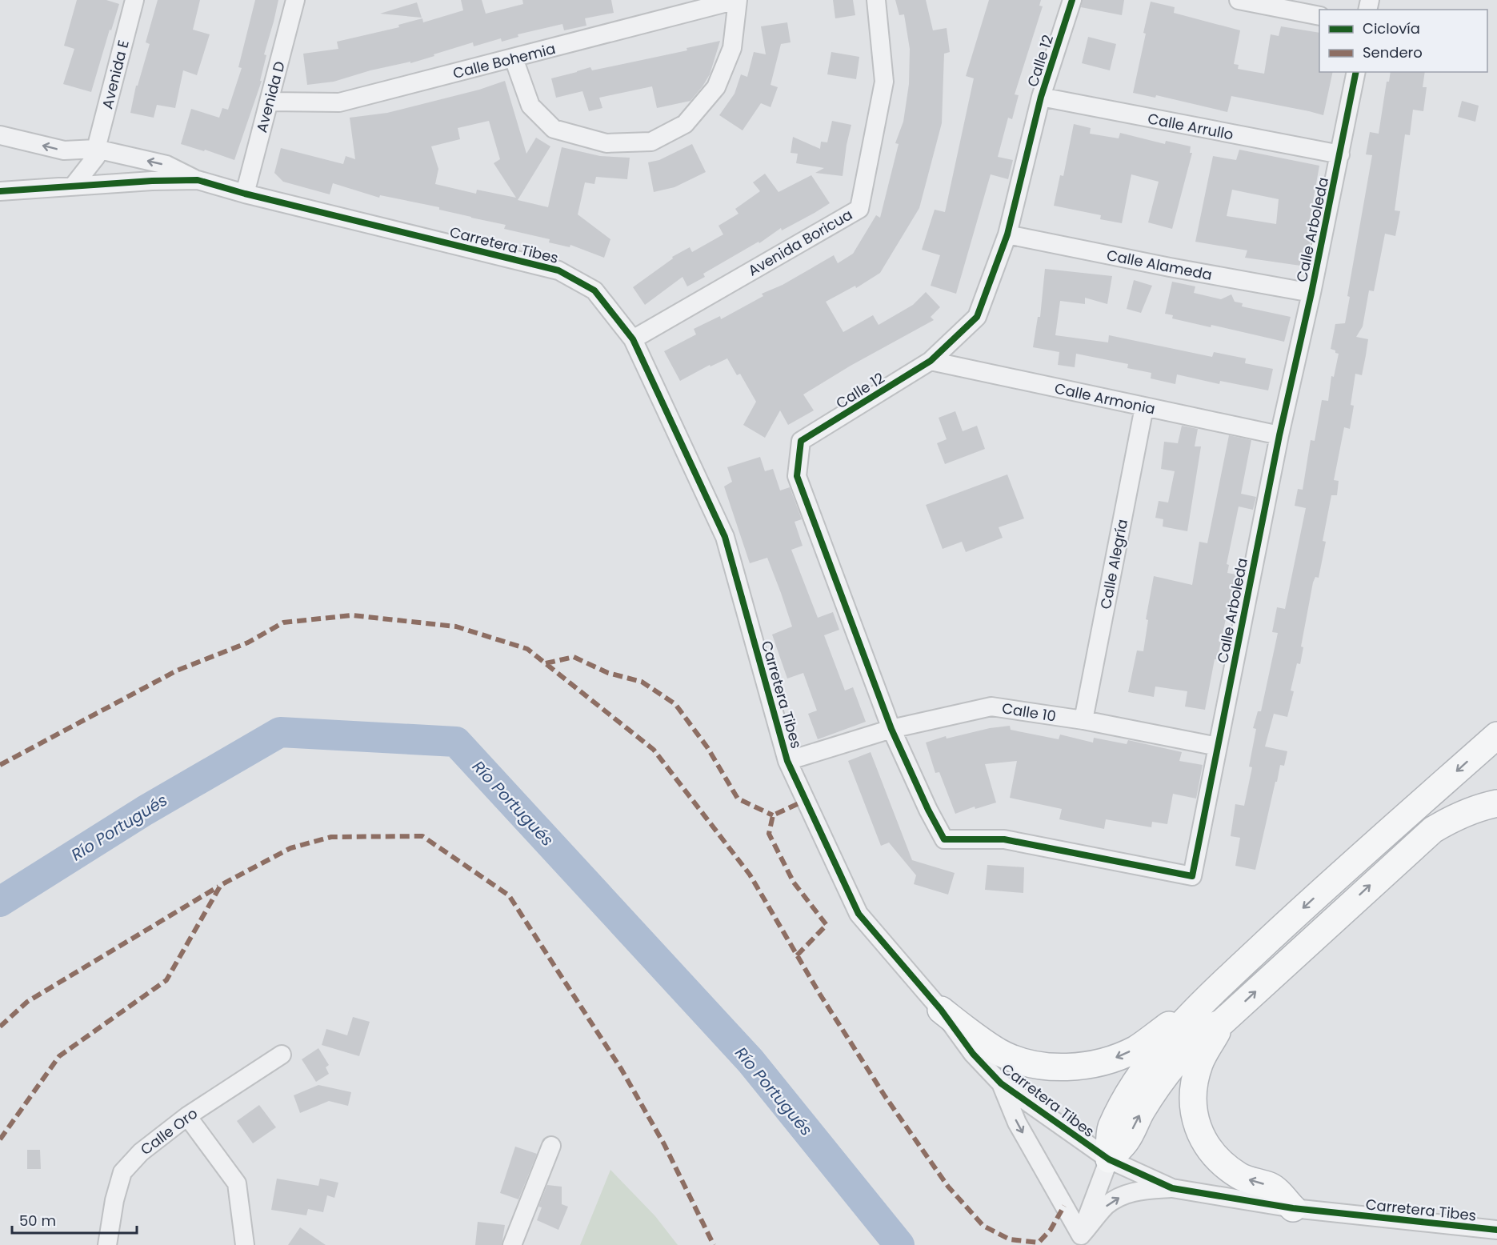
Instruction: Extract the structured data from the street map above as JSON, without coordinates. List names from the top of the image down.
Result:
{
  "streets": {
    "street": [
      "Calle Bohemia",
      "Calle 12",
      "Avenida E",
      "Avenida D",
      "Calle Arrullo",
      "Calle Arboleda",
      "Avenida Boricua",
      "Carretera Tibes",
      "Calle Alameda",
      "Calle Armonia",
      "Calle Alegría",
      "Calle 10",
      "Calle Oro"
    ]
  },
  "crossings": [
    ["Calle Bohemia", "Avenida D"],
    ["Calle 12", "Calle Arrullo"],
    ["Calle 12", "Calle Arboleda"],
    ["Calle 12", "Calle Alameda"],
    ["Calle 12", "Calle Armonia"],
    ["Calle 12", "Calle 10"],
    ["Avenida E", "Carretera Tibes"],
    ["Avenida D", "Carretera Tibes"],
    ["Calle Arrullo", "Calle Arboleda"],
    ["Calle Arboleda", "Calle Alameda"],
    ["Calle Arboleda", "Calle Armonia"],
    ["Calle Arboleda", "Calle 10"],
    ["Avenida Boricua", "Carretera Tibes"],
    ["Carretera Tibes", "Calle 10"],
    ["Calle Armonia", "Calle Alegría"],
    ["Calle Alegría", "Calle 10"]
  ],
  "water": ["Río Portugués"],
  "legend": ["Ciclovía", "Sendero"],
  "scale_bar": "50 m"
}
